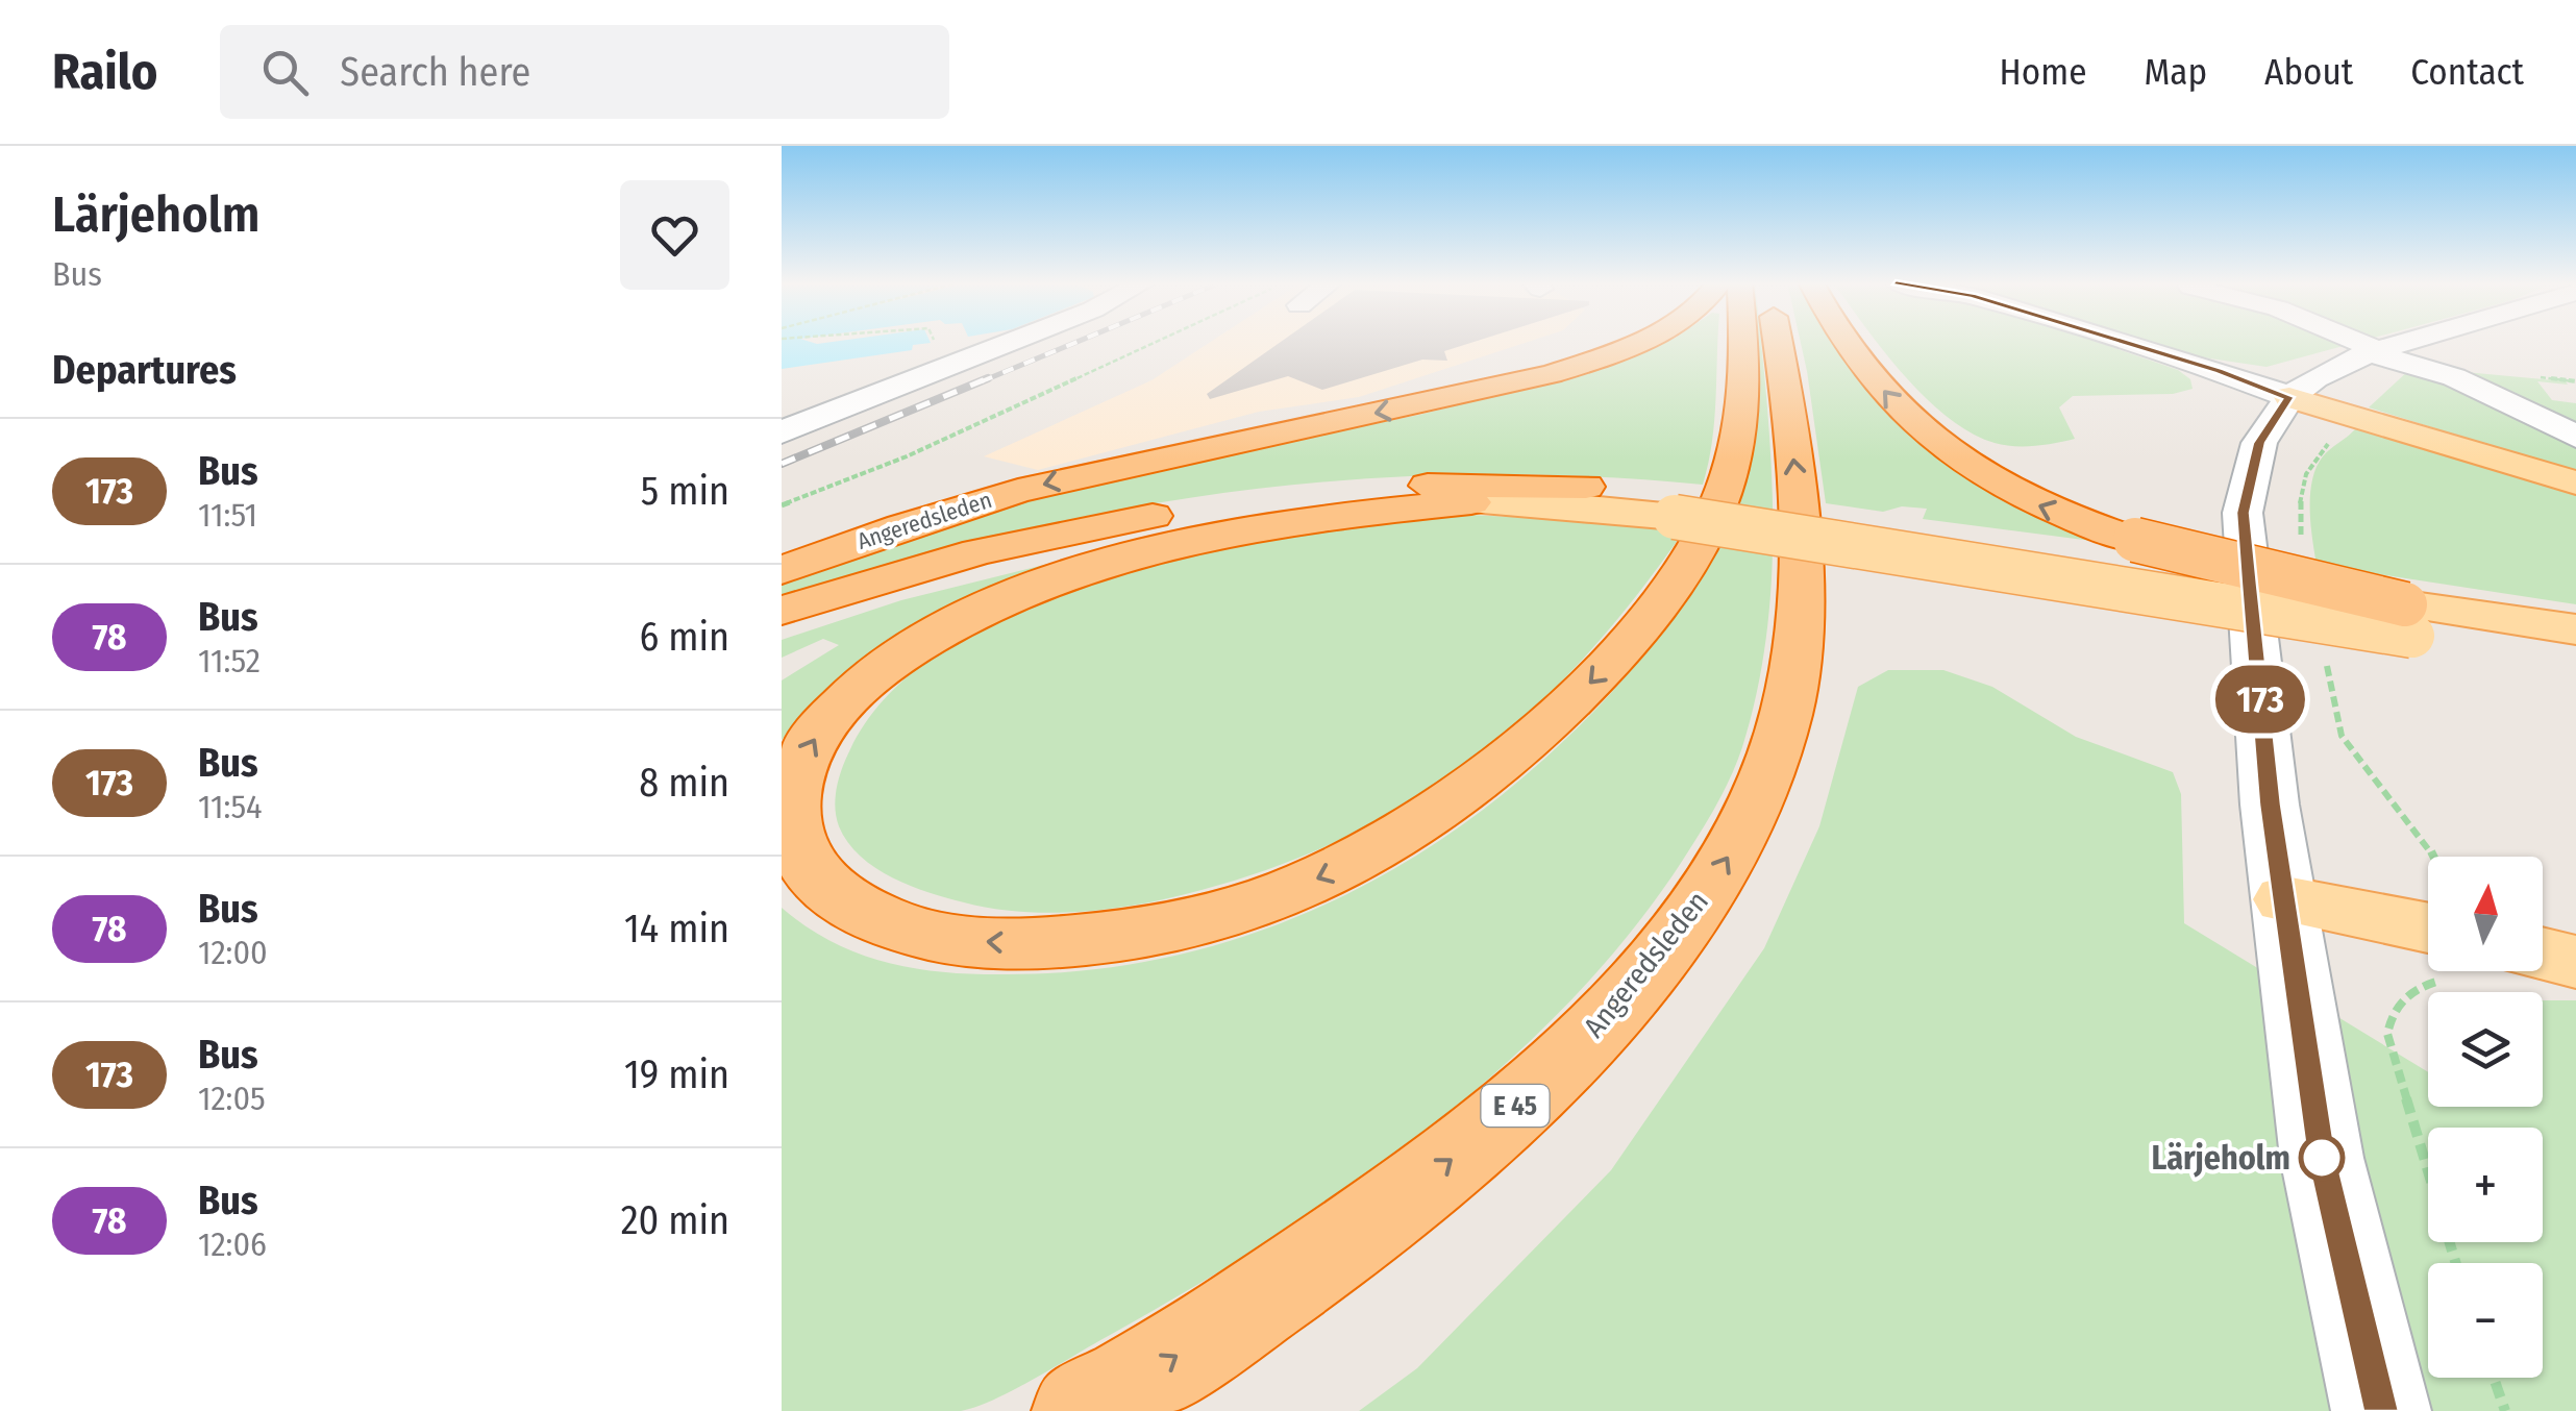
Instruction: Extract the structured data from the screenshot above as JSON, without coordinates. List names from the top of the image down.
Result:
{
  "streets": {
    "highway": ["Angeredsleden", "E 45"]
  },
  "places": ["Lärjeholm"],
  "lines": ["bus line 173"],
  "north": "top",
  "page": {
    "header": "Railo",
    "search": "Search here",
    "nav": [
      "Home",
      "Map",
      "About",
      "Contact"
    ],
    "heading": [
      ["Lärjeholm", "Bus"],
      "Departures"
    ],
    "on_map": "173",
    "list": [
      {
        "mark": "173",
        "name": "Bus",
        "note": "11:51",
        "value": "5 min"
      },
      {
        "mark": "78",
        "name": "Bus",
        "note": "11:52",
        "value": "6 min"
      },
      {
        "mark": "173",
        "name": "Bus",
        "note": "11:54",
        "value": "8 min"
      },
      {
        "mark": "78",
        "name": "Bus",
        "note": "12:00",
        "value": "14 min"
      },
      {
        "mark": "173",
        "name": "Bus",
        "note": "12:05",
        "value": "19 min"
      },
      {
        "mark": "78",
        "name": "Bus",
        "note": "12:06",
        "value": "20 min"
      }
    ],
    "map_buttons": ["+", "−"]
  }
}
